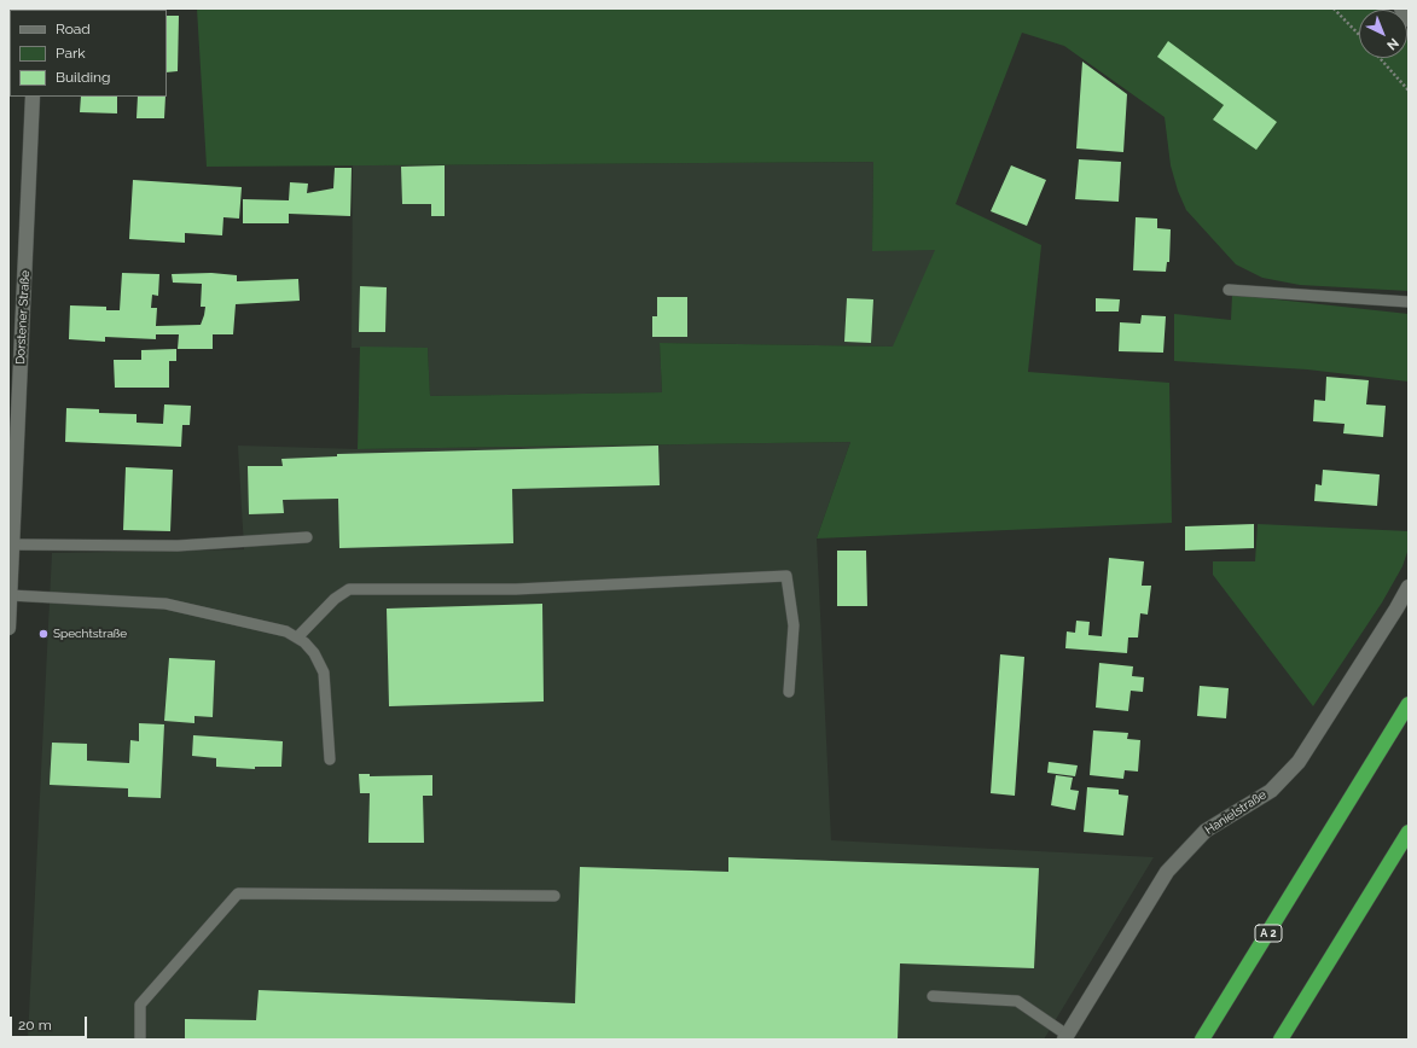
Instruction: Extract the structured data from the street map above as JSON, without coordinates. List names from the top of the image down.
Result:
{
  "streets": {
    "highway": ["A 2"],
    "street": ["Dorstener Straße", "Hanielstraße"]
  },
  "places": ["Spechtstraße"],
  "legend": ["Road", "Park", "Building"],
  "scale_bar": "20 m",
  "north": "bottom right"
}
